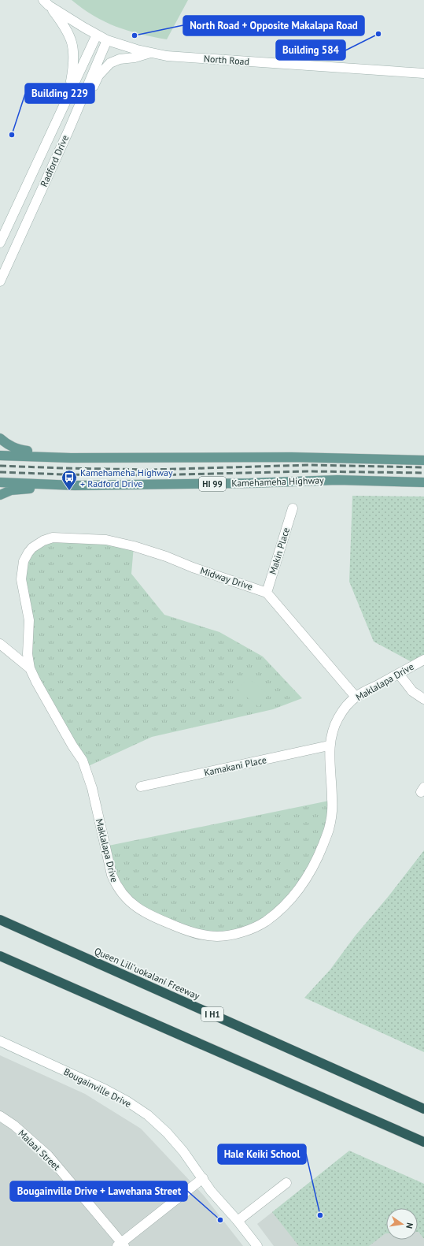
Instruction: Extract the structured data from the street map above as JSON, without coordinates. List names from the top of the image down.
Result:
{
  "streets": {
    "highway": ["Queen Liliʻuokalani Freeway", "I H1"],
    "main road": ["Kamehameha Highway", "HI 99"],
    "street": [
      "North Road",
      "Radford Drive",
      "Makin Place",
      "Midway Drive",
      "Maklalapa Drive",
      "Kamakani Place",
      "Bougainville Drive",
      "Malaai Street"
    ]
  },
  "crossings": [
    ["North Road", "Radford Drive"],
    ["Makin Place", "Midway Drive"],
    ["Midway Drive", "Maklalapa Drive"],
    ["Maklalapa Drive", "Kamakani Place"]
  ],
  "places": {
    "other": [
      "Building 584",
      "North Road + Opposite Makalapa Road",
      "Building 229",
      "Hale Keiki School",
      "Bougainville Drive + Lawehana Street"
    ],
    "bus stop": ["Kamehameha Highway + Radford Drive"]
  },
  "north": "right"
}
